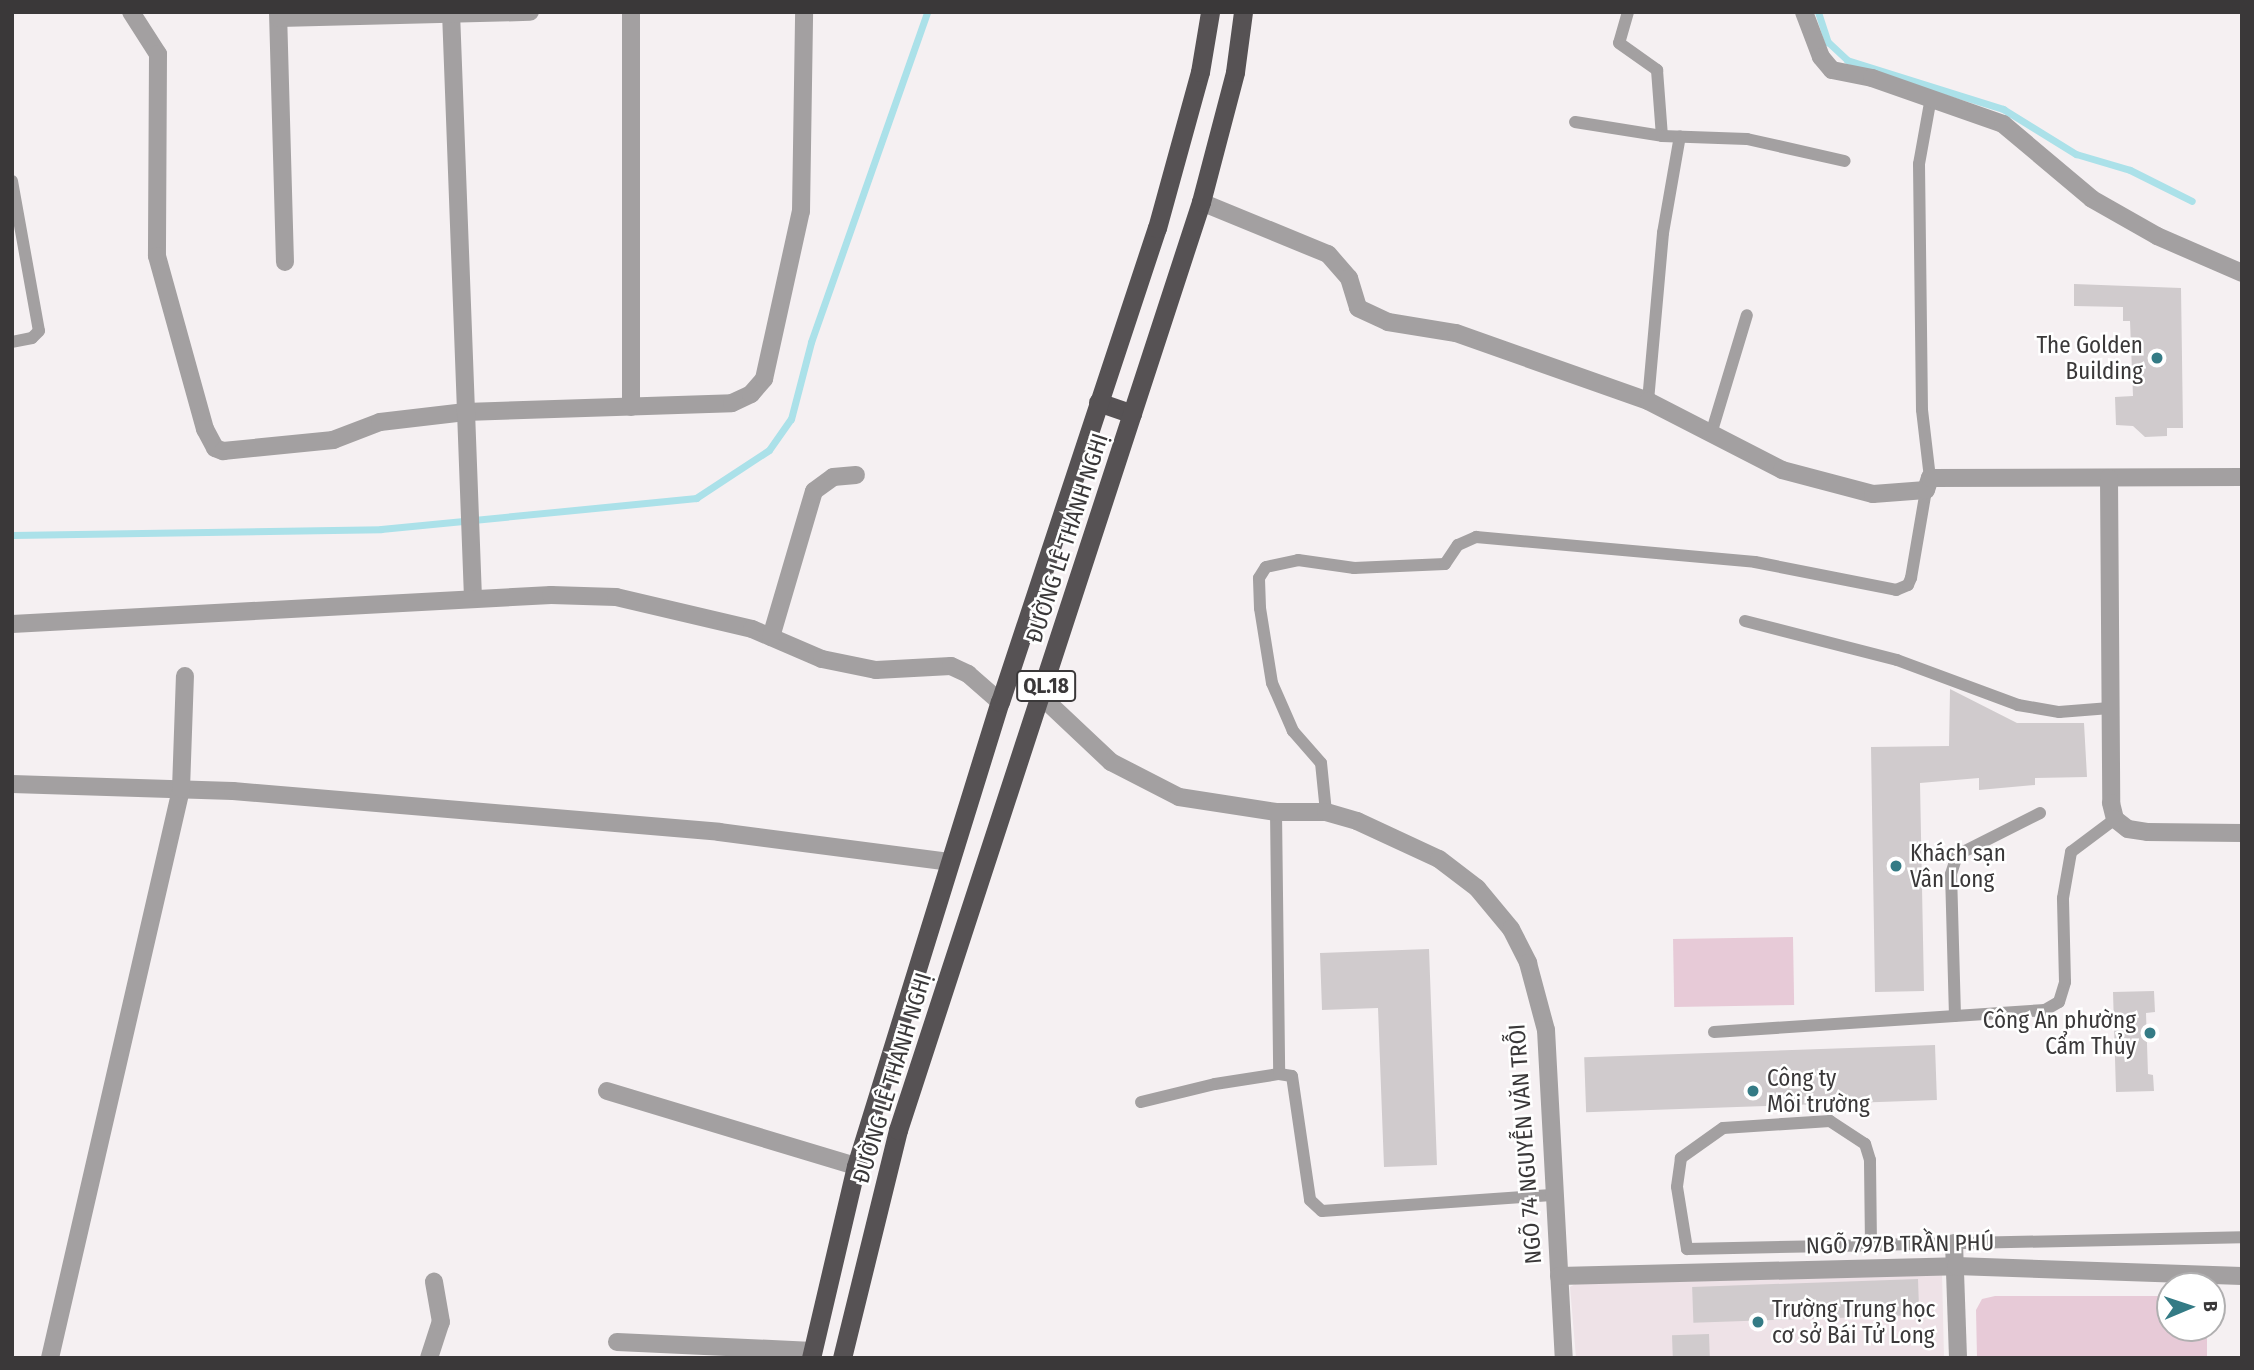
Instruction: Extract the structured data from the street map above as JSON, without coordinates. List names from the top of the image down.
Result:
{
  "streets": {
    "highway": ["ĐƯỜNG LÊ THANH NGHỊ", "QL.18"],
    "street": ["NGÕ 74 NGUYỄN VĂN TRỖI", "NGÕ 797B TRẦN PHÚ"]
  },
  "crossings": [
    ["ĐƯỜNG LÊ THANH NGHỊ", "NGÕ 74 NGUYỄN VĂN TRỖI"],
    ["NGÕ 74 NGUYỄN VĂN TRỖI", "NGÕ 797B TRẦN PHÚ"]
  ],
  "places": [
    "The Golden Building",
    "Khách sạn Vân Long",
    "Công An phường Cẩm Thủy",
    "Công ty Môi trường",
    "Trường Trung học cơ sở Bái Tử Long"
  ],
  "north": "right"
}
